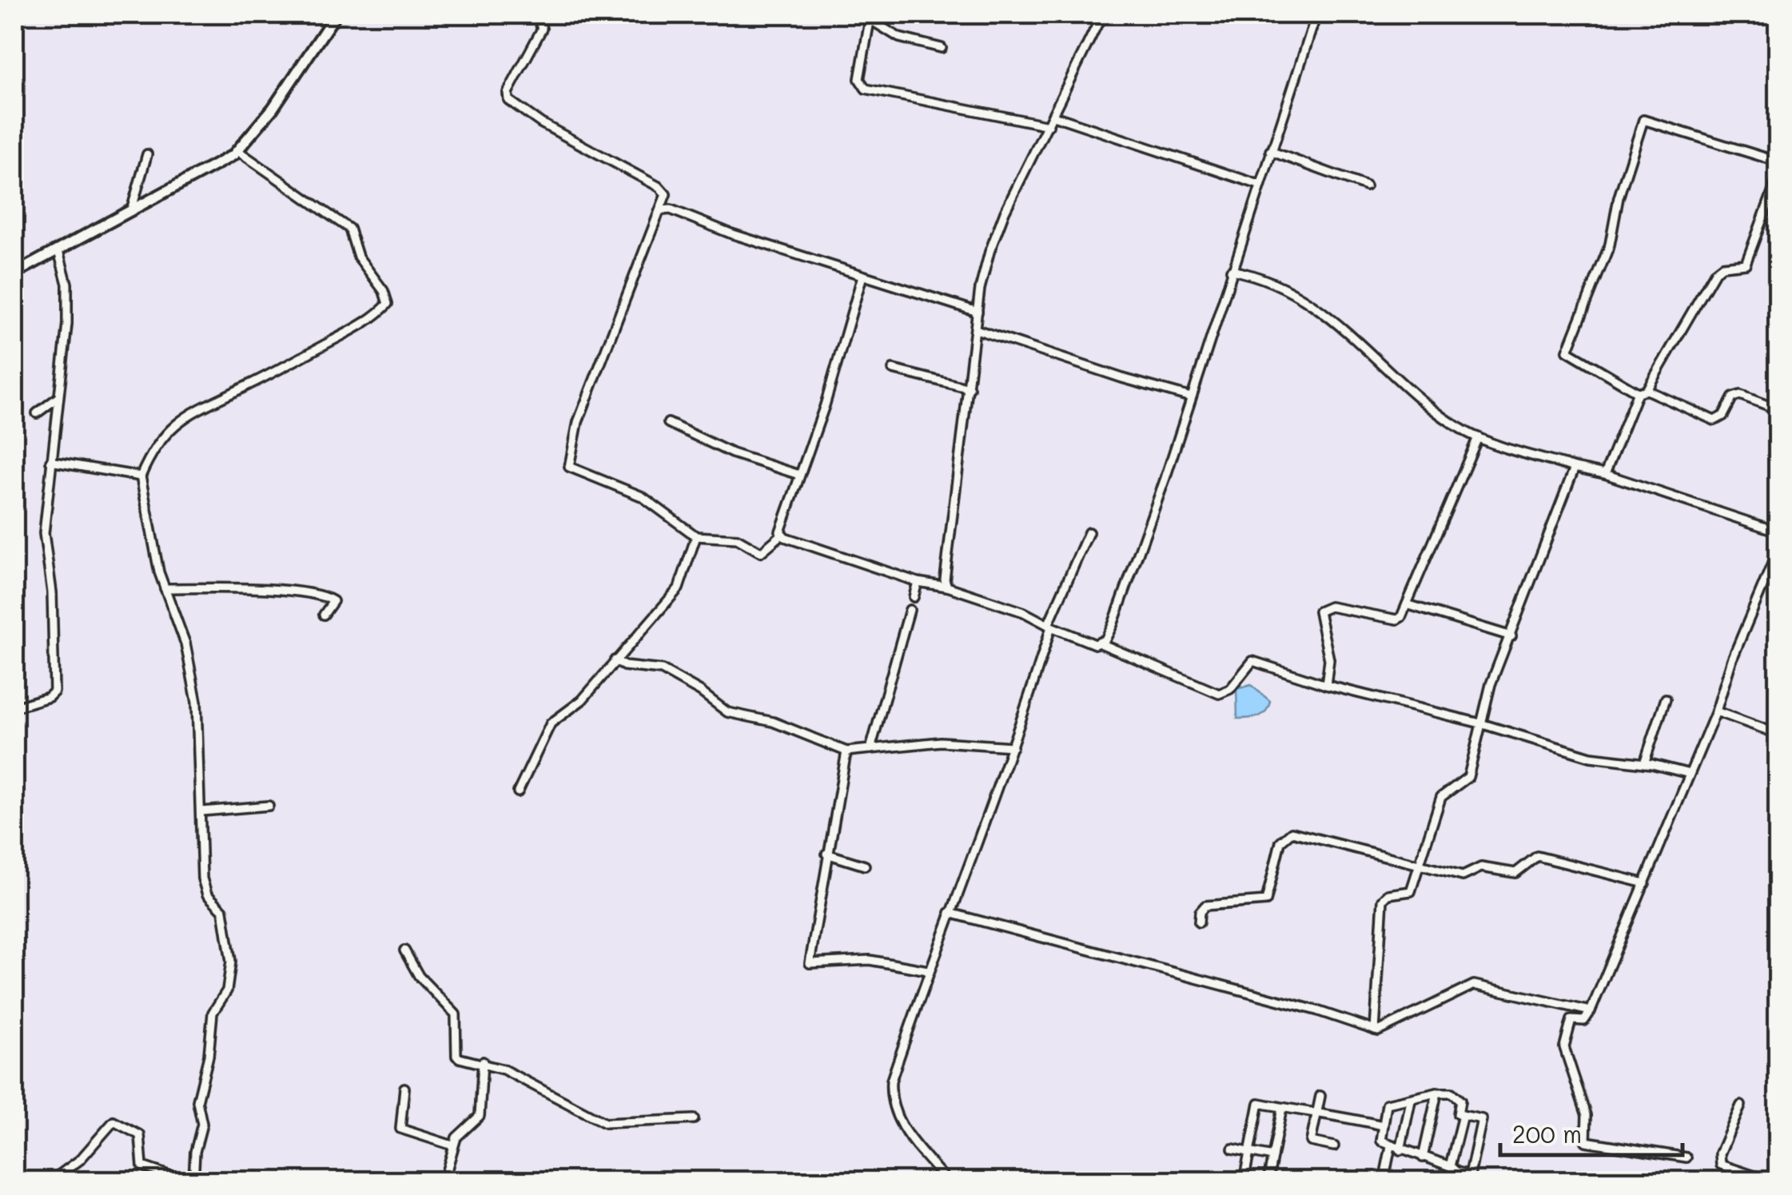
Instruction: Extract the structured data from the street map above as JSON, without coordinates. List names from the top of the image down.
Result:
{
  "scale_bar": "200 m"
}
